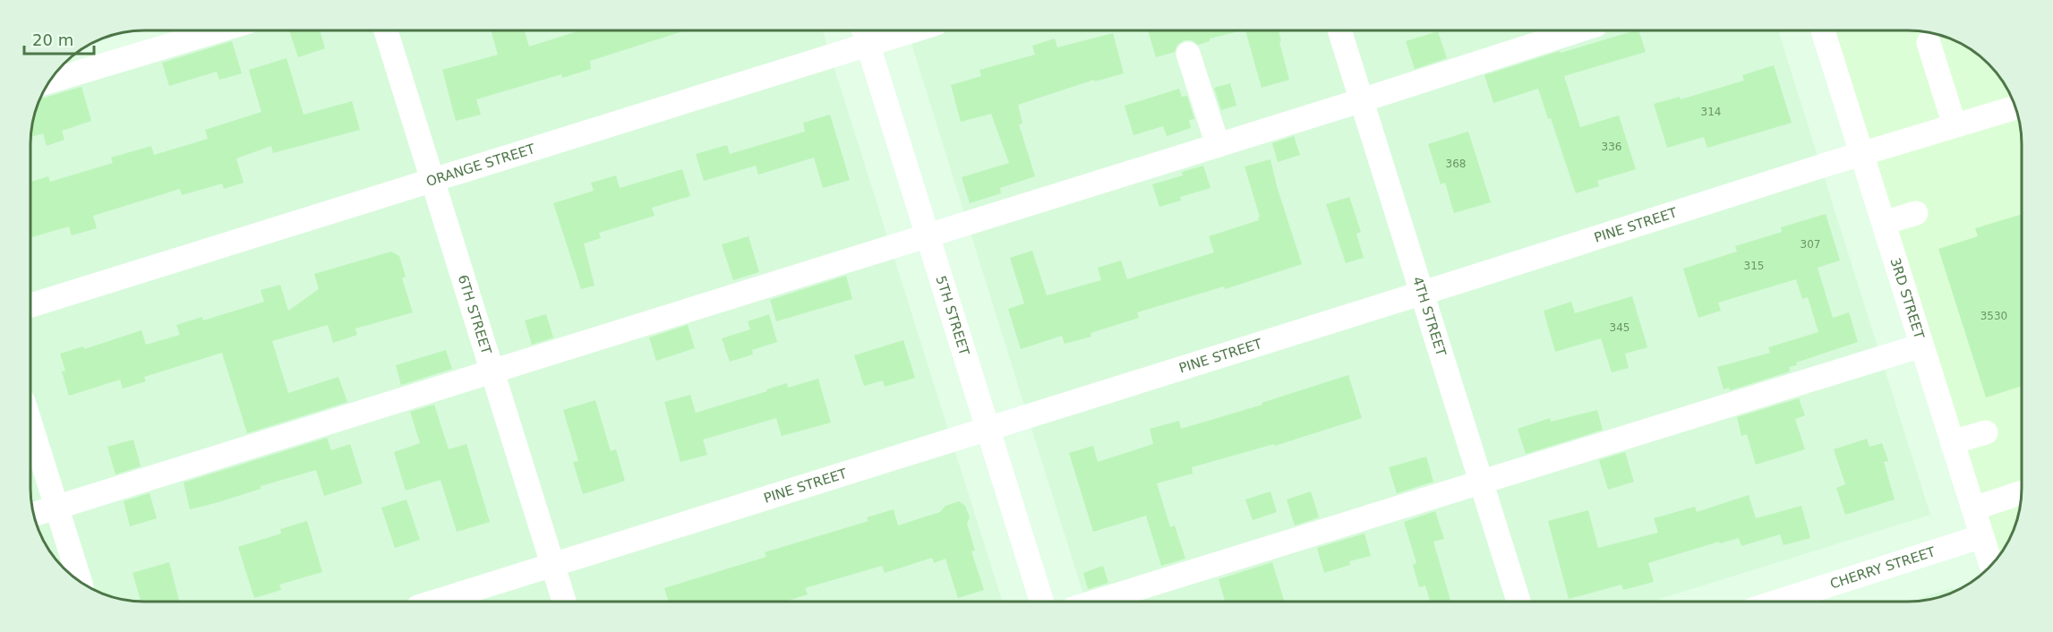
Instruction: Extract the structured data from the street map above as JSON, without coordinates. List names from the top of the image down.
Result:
{
  "streets": {
    "street": [
      "ORANGE STREET",
      "PINE STREET",
      "3RD STREET",
      "6TH STREET",
      "5TH STREET",
      "4TH STREET",
      "CHERRY STREET"
    ]
  },
  "crossings": [
    ["ORANGE STREET", "6TH STREET"],
    ["ORANGE STREET", "5TH STREET"],
    ["PINE STREET", "3RD STREET"],
    ["PINE STREET", "6TH STREET"],
    ["PINE STREET", "5TH STREET"],
    ["PINE STREET", "4TH STREET"],
    ["3RD STREET", "CHERRY STREET"]
  ],
  "house_numbers": [
    "314",
    "336",
    "368",
    "307",
    "315",
    "3530",
    "345"
  ],
  "scale_bar": "20 m"
}
